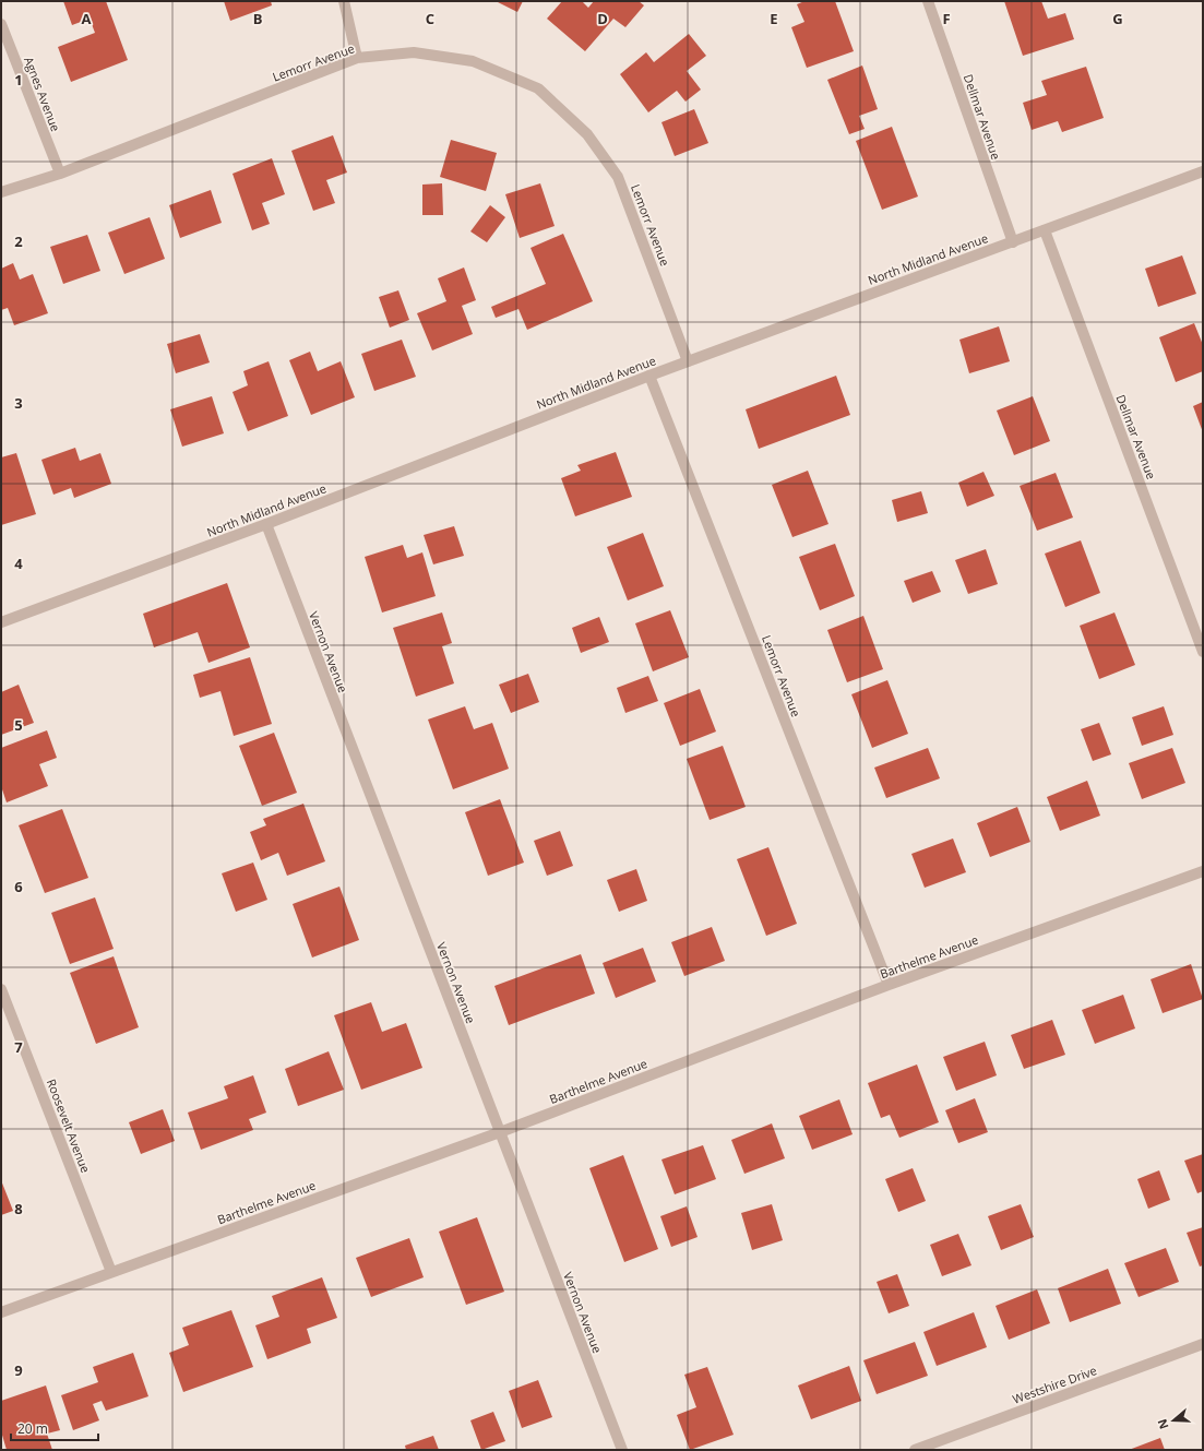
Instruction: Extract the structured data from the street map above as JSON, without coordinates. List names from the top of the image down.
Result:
{
  "streets": {
    "street": [
      "Lemorr Avenue",
      "Agnes Avenue",
      "Dellmar Avenue",
      "North Midland Avenue",
      "Vernon Avenue",
      "Barthelme Avenue",
      "Roosevelt Avenue",
      "Westshire Drive"
    ]
  },
  "crossings": [
    ["Lemorr Avenue", "Agnes Avenue"],
    ["Lemorr Avenue", "North Midland Avenue"],
    ["Lemorr Avenue", "Barthelme Avenue"],
    ["Dellmar Avenue", "North Midland Avenue"],
    ["North Midland Avenue", "Vernon Avenue"],
    ["Vernon Avenue", "Barthelme Avenue"],
    ["Barthelme Avenue", "Roosevelt Avenue"]
  ],
  "scale_bar": "20 m",
  "north": "left",
  "grid": {
    "columns": [
      "A",
      "B",
      "C",
      "D",
      "E",
      "F",
      "G"
    ],
    "rows": [
      "1",
      "2",
      "3",
      "4",
      "5",
      "6",
      "7",
      "8",
      "9"
    ]
  }
}
